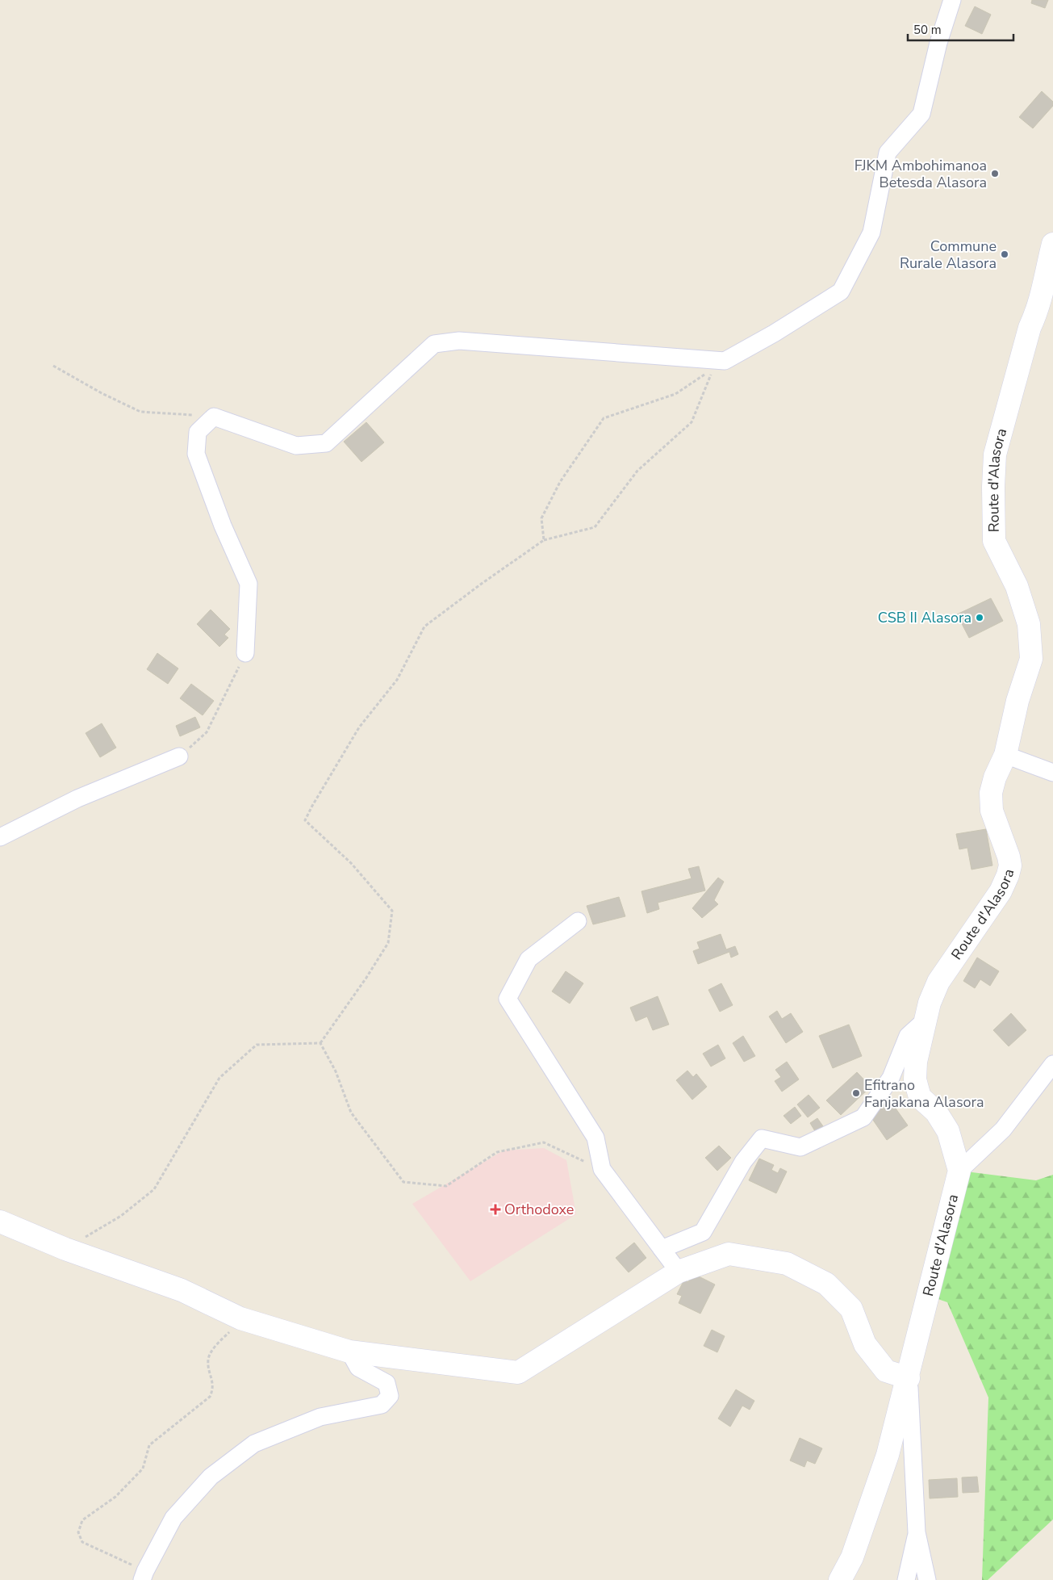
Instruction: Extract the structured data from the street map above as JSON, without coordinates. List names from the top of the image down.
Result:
{
  "streets": {
    "street": ["Route d'Alasora"]
  },
  "places": {
    "other": [
      "FJKM Ambohimanoa Betesda Alasora",
      "Commune Rurale Alasora",
      "CSB II Alasora",
      "Efitrano Fanjakana Alasora"
    ],
    "health": ["Orthodoxe"]
  },
  "scale_bar": "50 m"
}
